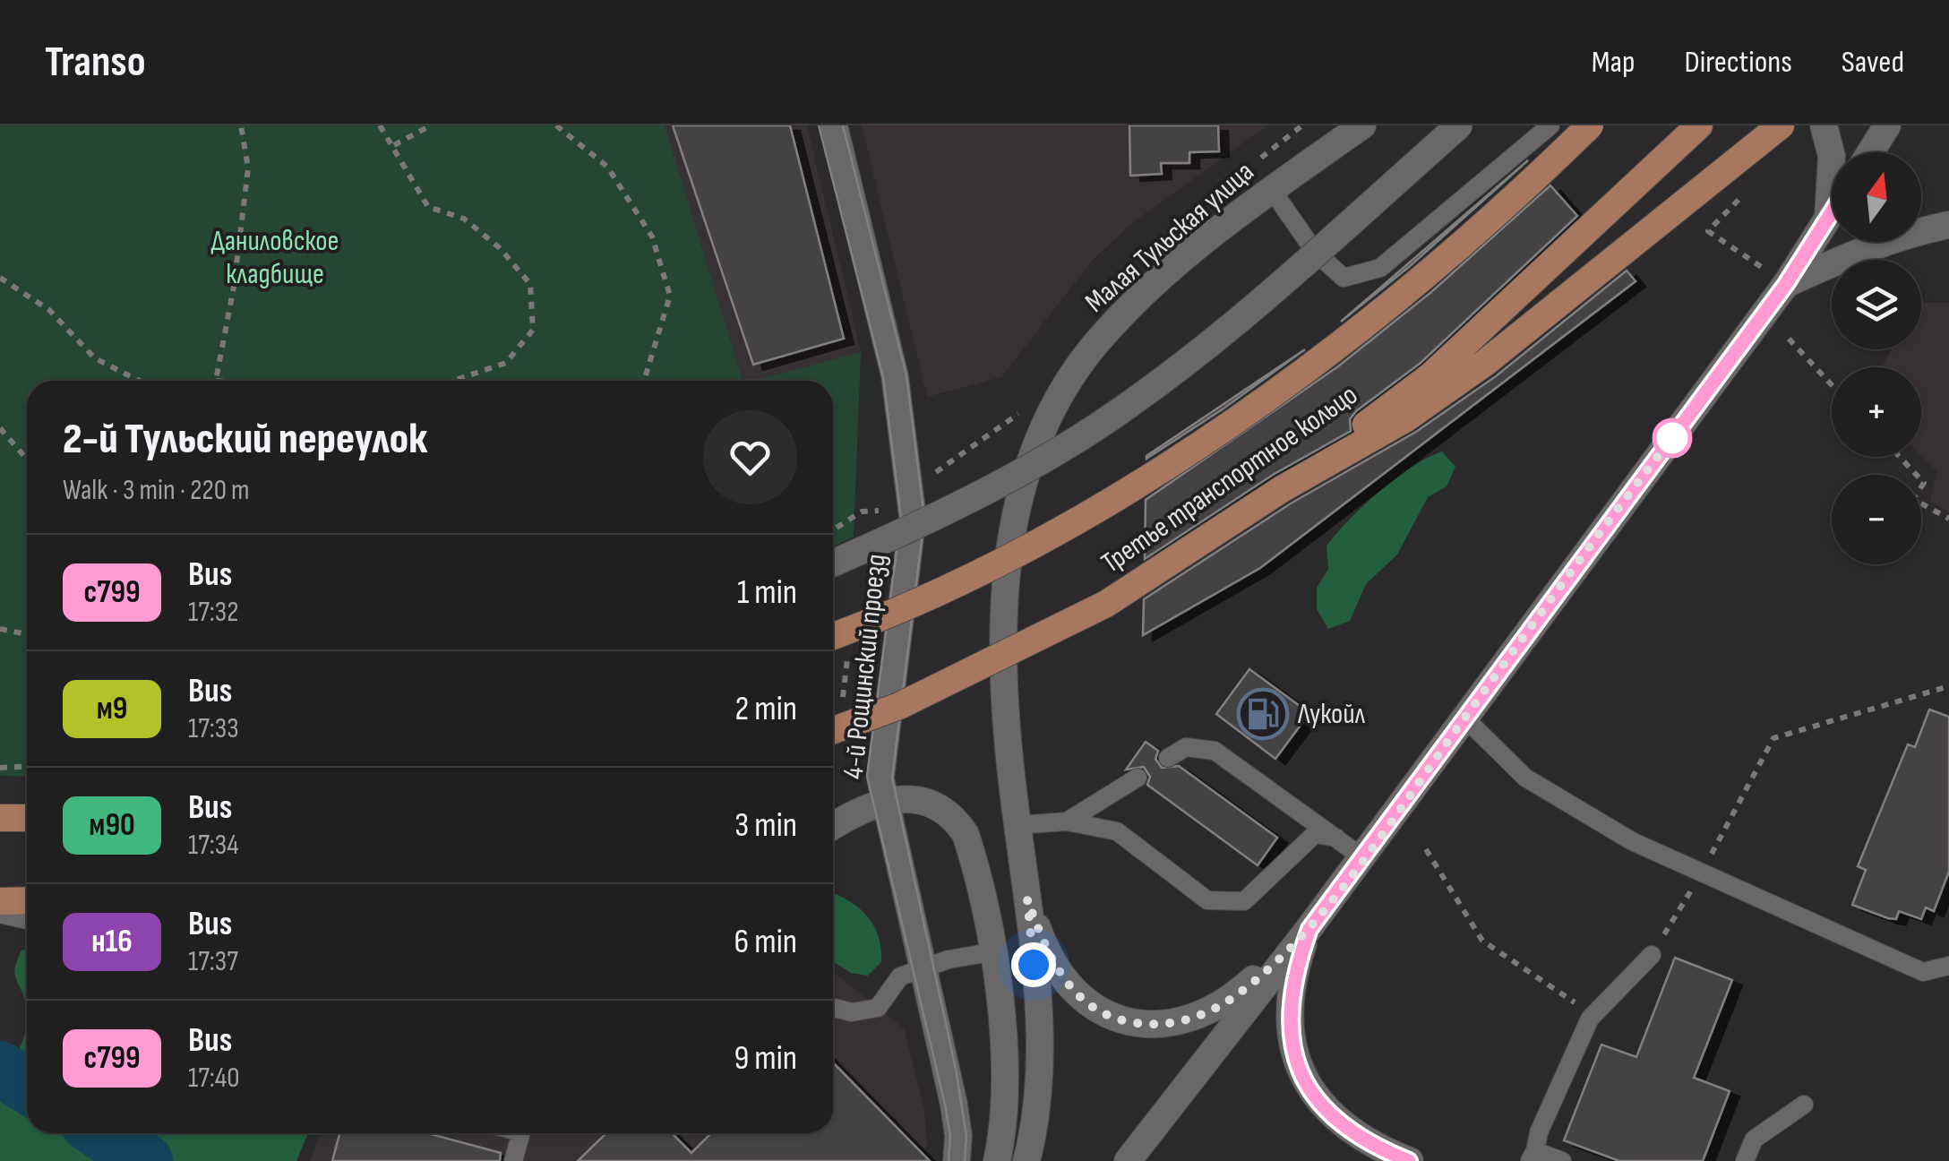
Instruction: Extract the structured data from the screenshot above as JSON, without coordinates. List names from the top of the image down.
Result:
{
  "streets": {
    "main road": ["Малая Тульская улица", "Третье транспортное кольцо", "4-й Рощинский проезд"]
  },
  "parks": ["Даниловское кладбище"],
  "places": {
    "fuel station": ["Лукойл"]
  },
  "lines": ["bus line с799"],
  "north": "top",
  "page": {
    "header": "Transo",
    "nav": ["Map", "Directions", "Saved"],
    "map_buttons": ["+", "−"],
    "heading": ["2-й Тульский переулок", "Walk · 3 min · 220 m"],
    "list": [
      {
        "mark": "с799",
        "name": "Bus",
        "note": "17:32",
        "value": "1 min"
      },
      {
        "mark": "м9",
        "name": "Bus",
        "note": "17:33",
        "value": "2 min"
      },
      {
        "mark": "м90",
        "name": "Bus",
        "note": "17:34",
        "value": "3 min"
      },
      {
        "mark": "н16",
        "name": "Bus",
        "note": "17:37",
        "value": "6 min"
      },
      {
        "mark": "с799",
        "name": "Bus",
        "note": "17:40",
        "value": "9 min"
      }
    ]
  }
}
